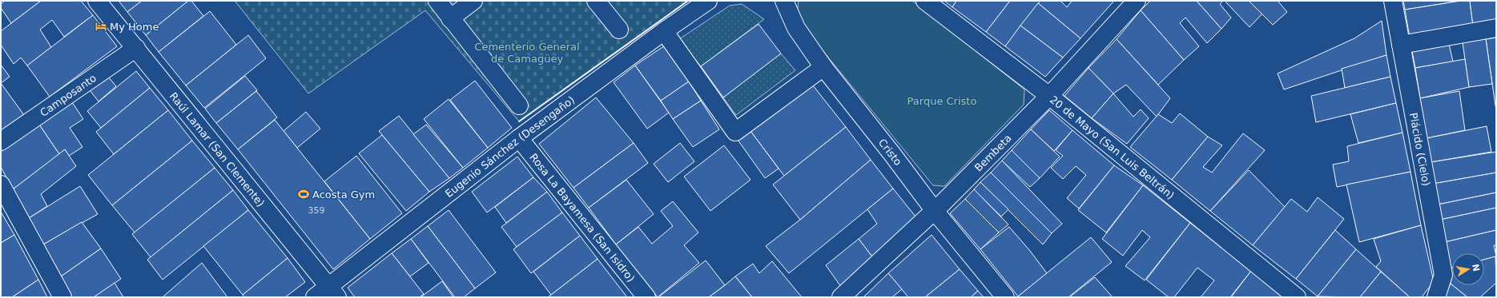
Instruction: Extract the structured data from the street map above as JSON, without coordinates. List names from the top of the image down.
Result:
{
  "streets": {
    "street": [
      "Camposanto",
      "Eugenio Sánchez (Desengaño)",
      "20 de Mayo (San Luis Beltrán)",
      "Raúl Lamar (San Clemente)",
      "Plácido (Cielo)",
      "Cristo",
      "Bembeta",
      "Rosa La Bayamesa (San Isidro)"
    ]
  },
  "crossings": [
    ["Camposanto", "Raúl Lamar (San Clemente)"],
    ["Eugenio Sánchez (Desengaño)", "Raúl Lamar (San Clemente)"],
    ["Eugenio Sánchez (Desengaño)", "Rosa La Bayamesa (San Isidro)"],
    ["20 de Mayo (San Luis Beltrán)", "Bembeta"],
    ["Cristo", "Bembeta"]
  ],
  "parks": ["Cementerio General de Camagüey", "Parque Cristo"],
  "places": {
    "hotel": ["My Home"],
    "sports": ["Acosta Gym"]
  },
  "house_numbers": ["359"],
  "north": "right"
}
